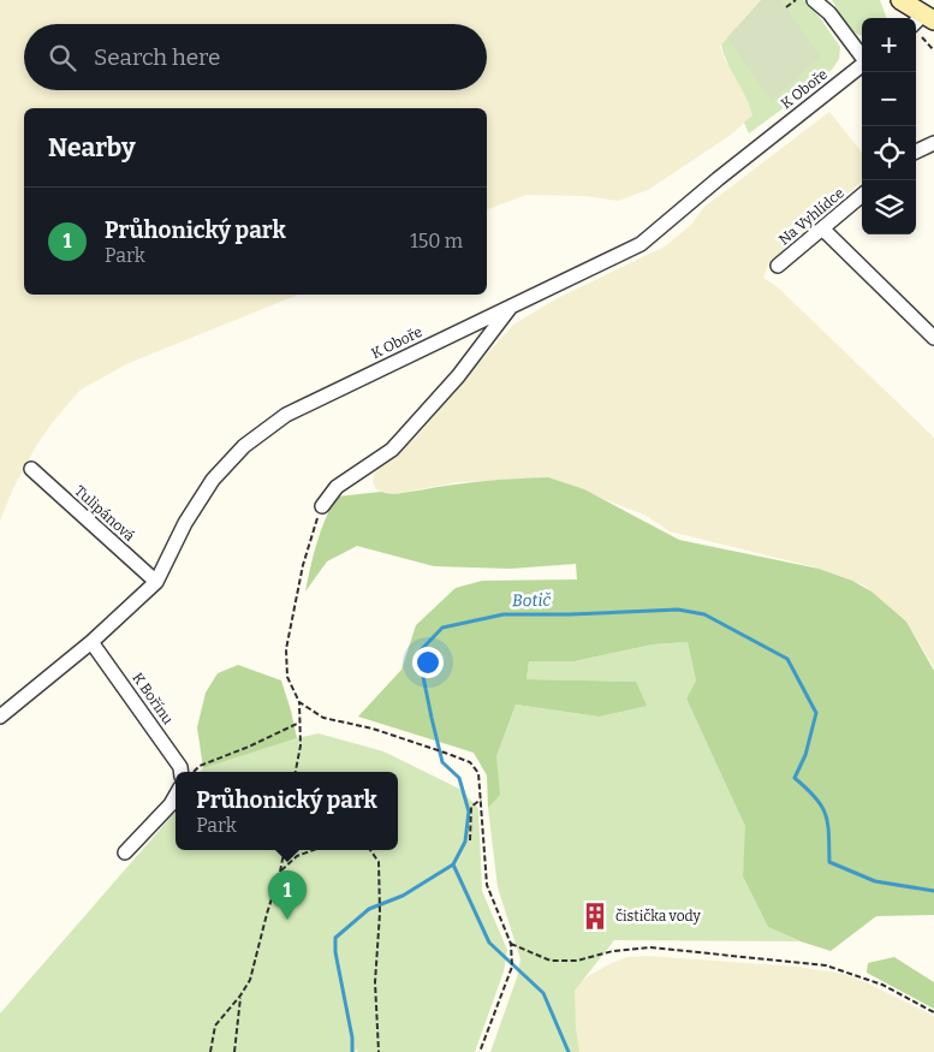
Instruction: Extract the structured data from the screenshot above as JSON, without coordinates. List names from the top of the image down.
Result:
{
  "streets": {
    "street": [
      "K Oboře",
      "Na Vyhlídce",
      "Tulipánová",
      "K Bořínu"
    ]
  },
  "crossings": [
    ["K Oboře", "Tulipánová"],
    ["K Oboře", "K Bořínu"]
  ],
  "water": ["Botič"],
  "places": {
    "building": ["čistička vody"]
  },
  "page": {
    "map_buttons": ["+", "−"],
    "search": "Search here",
    "heading": "Nearby",
    "list": [
      {
        "mark": "1",
        "name": "Průhonický park",
        "note": "Park",
        "value": "150 m"
      }
    ],
    "popup": ["Průhonický park", "Park"],
    "pins": "1"
  }
}
